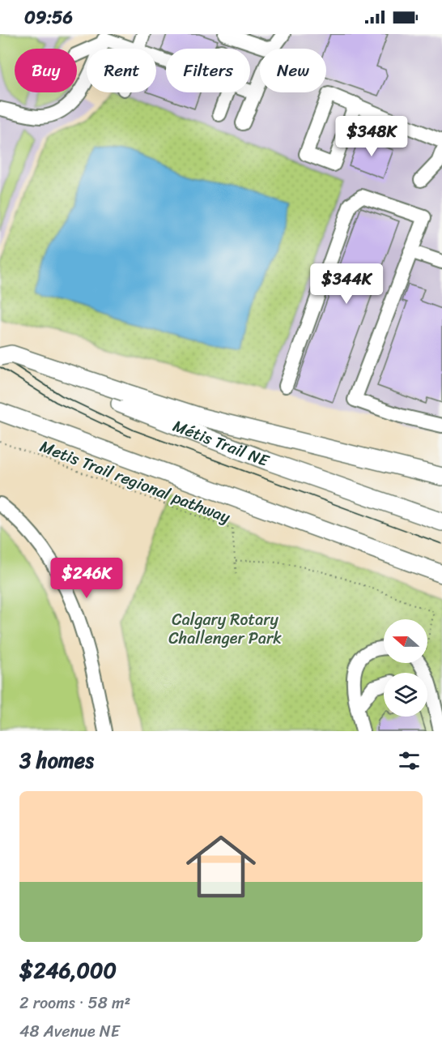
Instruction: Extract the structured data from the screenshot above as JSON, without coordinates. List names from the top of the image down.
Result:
{
  "streets": {
    "main road": ["Métis Trail NE"],
    "path": ["Metis Trail regional pathway"]
  },
  "parks": ["Calgary Rotary Challenger Park"],
  "north": "left",
  "page": {
    "status": "09:56",
    "chip": [
      "Buy",
      "Rent",
      "Filters",
      "New"
    ],
    "price": ["$348K", "$344K", "$246K"],
    "heading": "3 homes",
    "list": [
      {
        "name": "$246,000",
        "note": "2 rooms · 58 m² · 48 Avenue NE"
      }
    ]
  }
}
